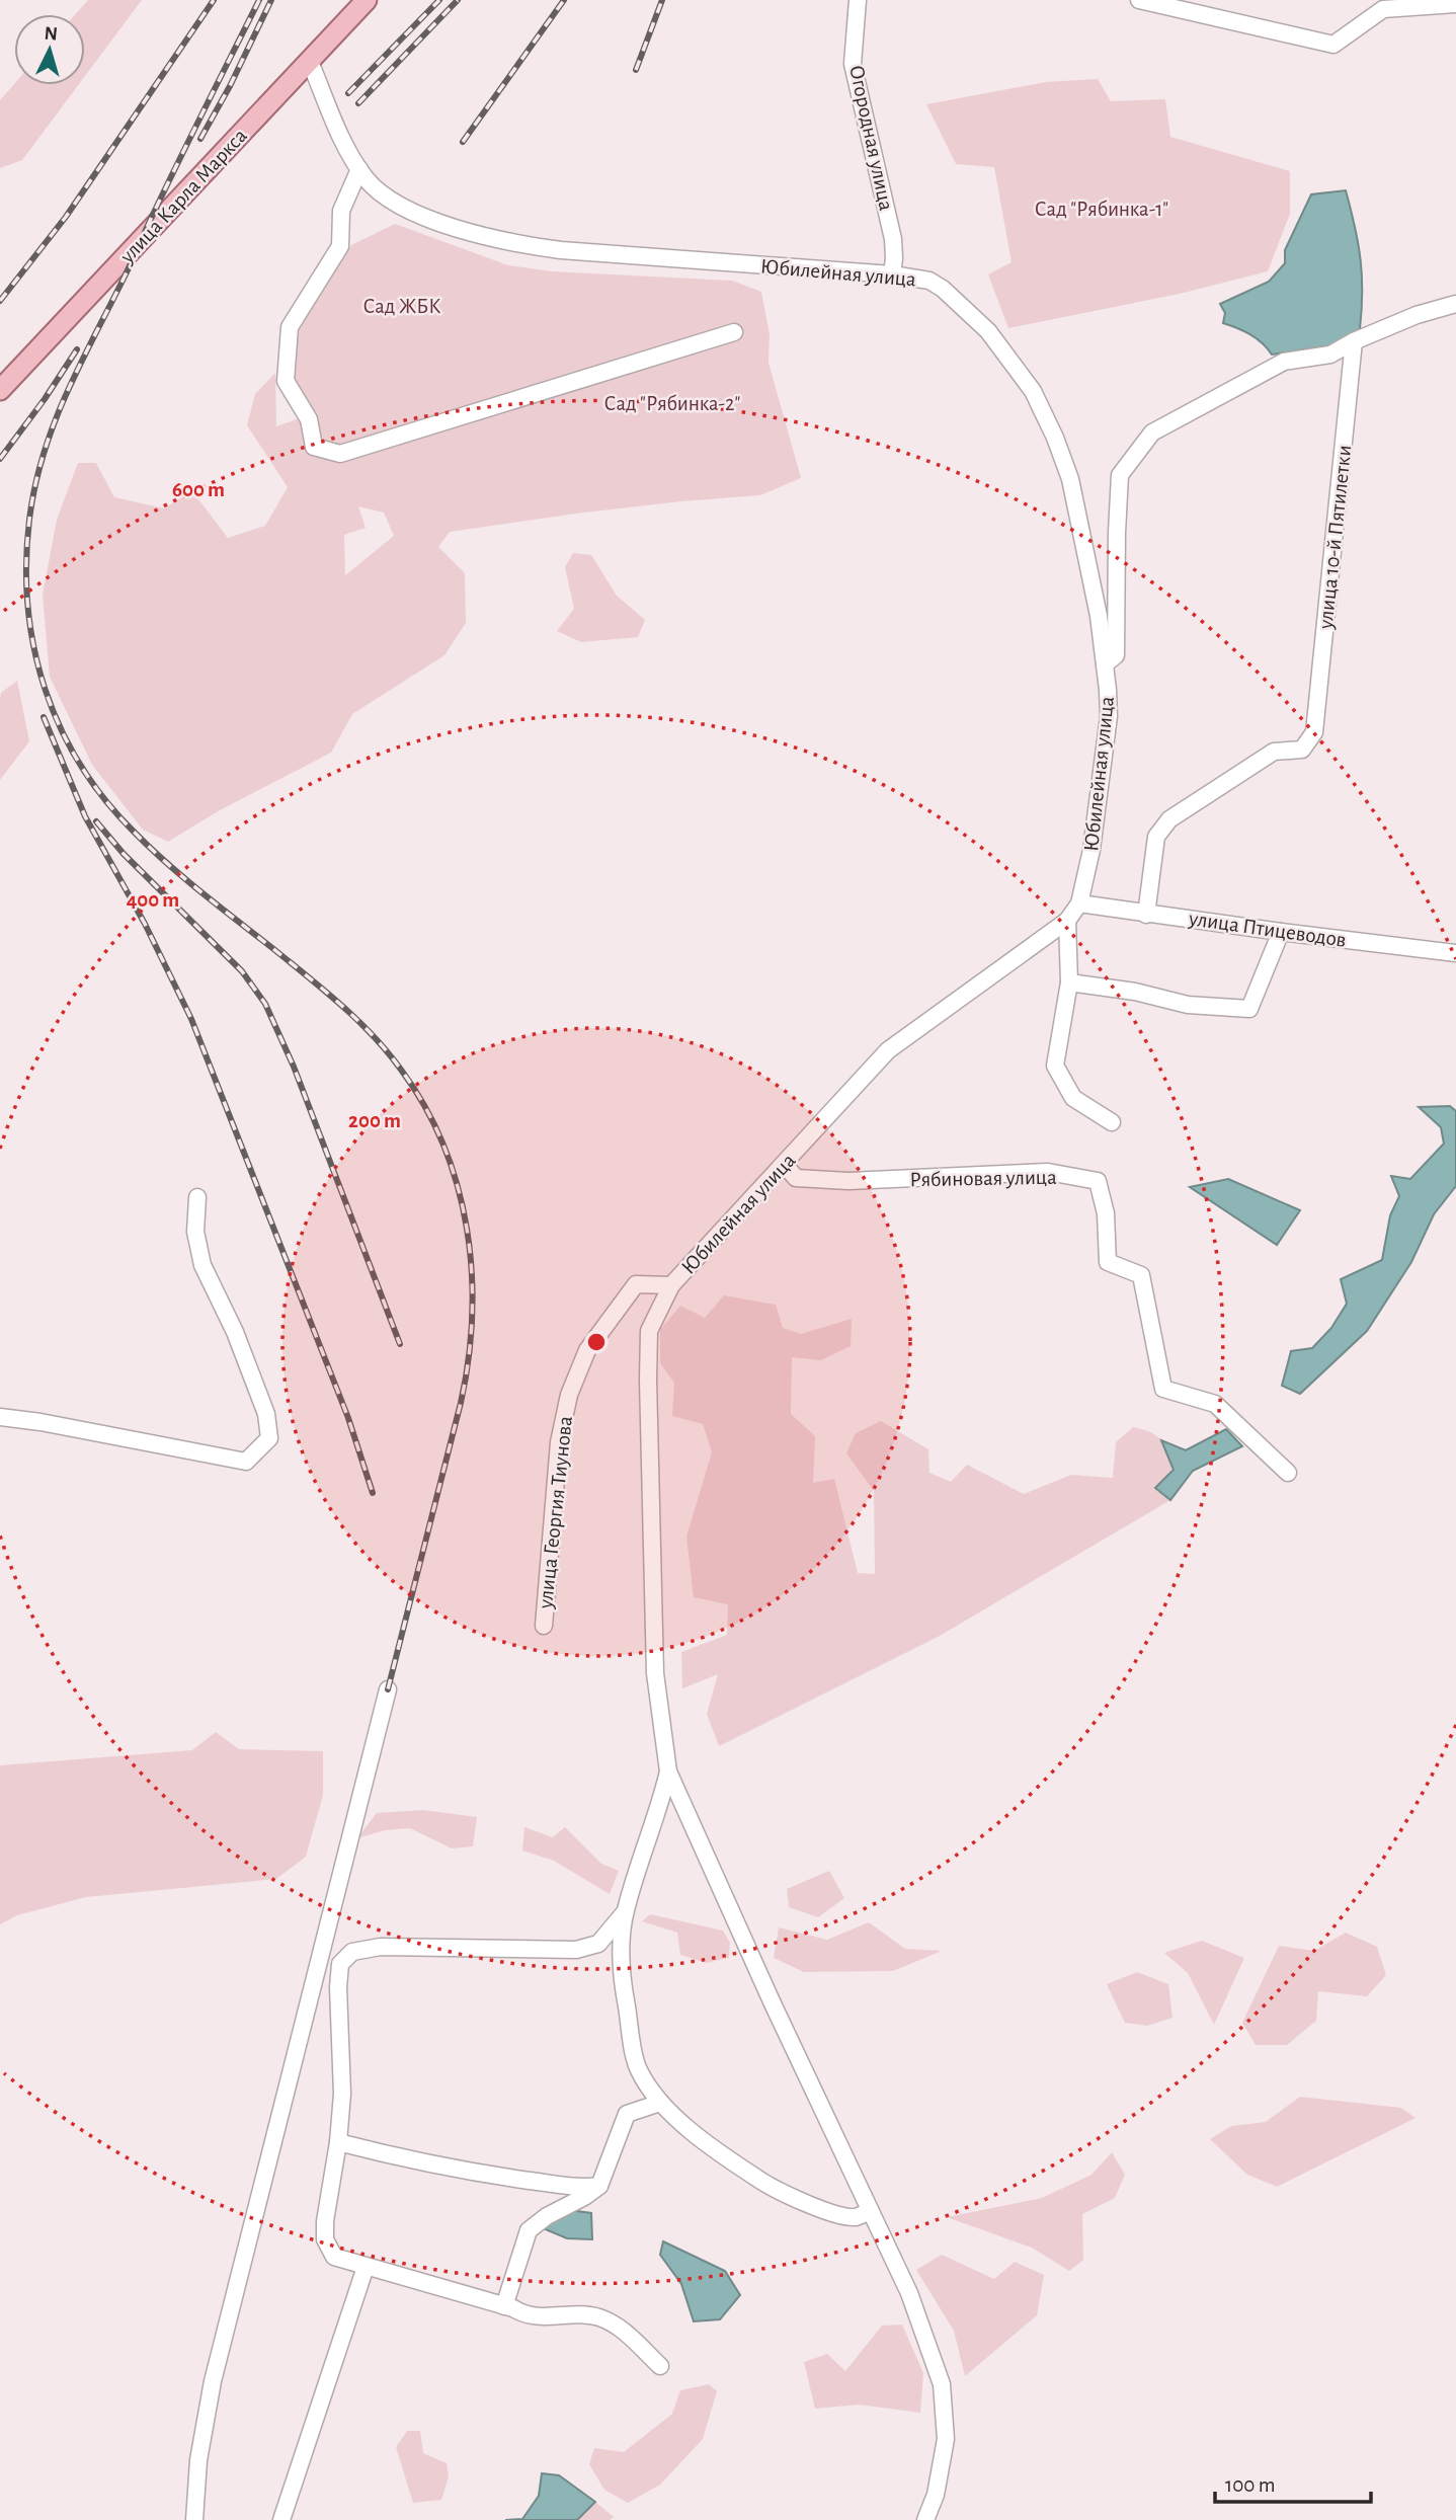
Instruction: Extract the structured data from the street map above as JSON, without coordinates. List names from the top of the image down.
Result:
{
  "streets": {
    "main road": ["улица Карла Маркса"],
    "street": [
      "Огородная улица",
      "Юбилейная улица",
      "улица 10-й Пятилетки",
      "улица Птицеводов",
      "Рябиновая улица",
      "улица Георгия Тиунова"
    ]
  },
  "crossings": [
    ["Огородная улица", "Юбилейная улица"],
    ["улица Карла Маркса", "Юбилейная улица"],
    ["Юбилейная улица", "улица Птицеводов"],
    ["Юбилейная улица", "Рябиновая улица"],
    ["Юбилейная улица", "улица Георгия Тиунова"],
    ["улица 10-й Пятилетки", "улица Птицеводов"]
  ],
  "parks": ["Сад \"Рябинка-1\"", "Сад ЖБК", "Сад \"Рябинка-2\""],
  "scale_bar": "100 m",
  "north": "top",
  "rings": ["600 m", "400 m", "200 m"]
}
